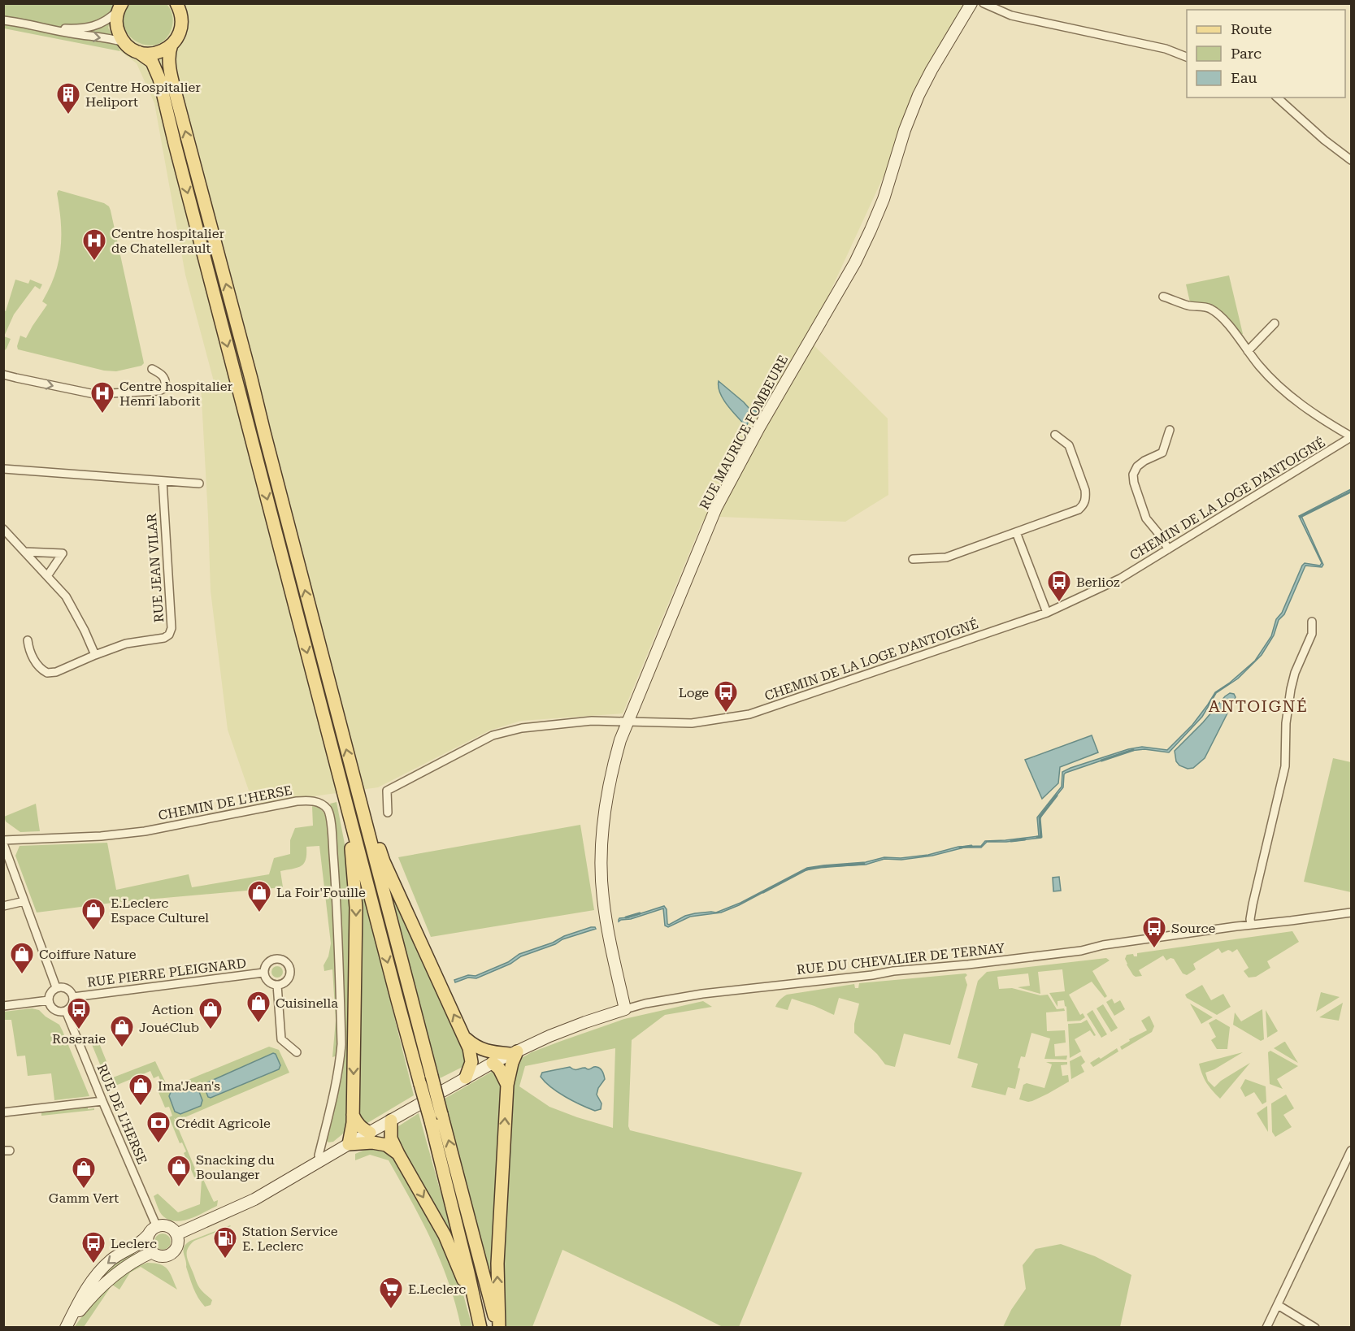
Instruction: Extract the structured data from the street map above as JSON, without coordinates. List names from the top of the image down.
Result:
{
  "streets": {
    "street": [
      "RUE MAURICE FOMBEURE",
      "CHEMIN DE LA LOGE D'ANTOIGNÉ",
      "RUE JEAN VILAR",
      "CHEMIN DE L'HERSE",
      "RUE DU CHEVALIER DE TERNAY",
      "RUE PIERRE PLEIGNARD",
      "RUE DE L'HERSE"
    ]
  },
  "crossings": [
    ["RUE MAURICE FOMBEURE", "CHEMIN DE LA LOGE D'ANTOIGNÉ"],
    ["RUE MAURICE FOMBEURE", "RUE DU CHEVALIER DE TERNAY"],
    ["CHEMIN DE L'HERSE", "RUE DU CHEVALIER DE TERNAY"],
    ["RUE DU CHEVALIER DE TERNAY", "RUE DE L'HERSE"],
    ["RUE PIERRE PLEIGNARD", "RUE DE L'HERSE"]
  ],
  "districts": ["ANTOIGNÉ"],
  "places": {
    "building": ["Centre Hospitalier Heliport"],
    "hospital": ["Centre hospitalier de Chatellerault", "Centre hospitalier Henri laborit"],
    "bus stop": [
      "Berlioz",
      "Loge",
      "Source",
      "Roseraie",
      "Leclerc"
    ],
    "shop": [
      "La Foir'Fouille",
      "E.Leclerc Espace Culturel",
      "Coiffure Nature",
      "Cuisinella",
      "Action",
      "JouéClub",
      "Ima'Jean's",
      "Snacking du Boulanger",
      "Gamm Vert"
    ],
    "bank": ["Crédit Agricole"],
    "fuel station": ["Station Service E. Leclerc"],
    "supermarket": ["E.Leclerc"]
  },
  "legend": ["Route", "Parc", "Eau"]
}
